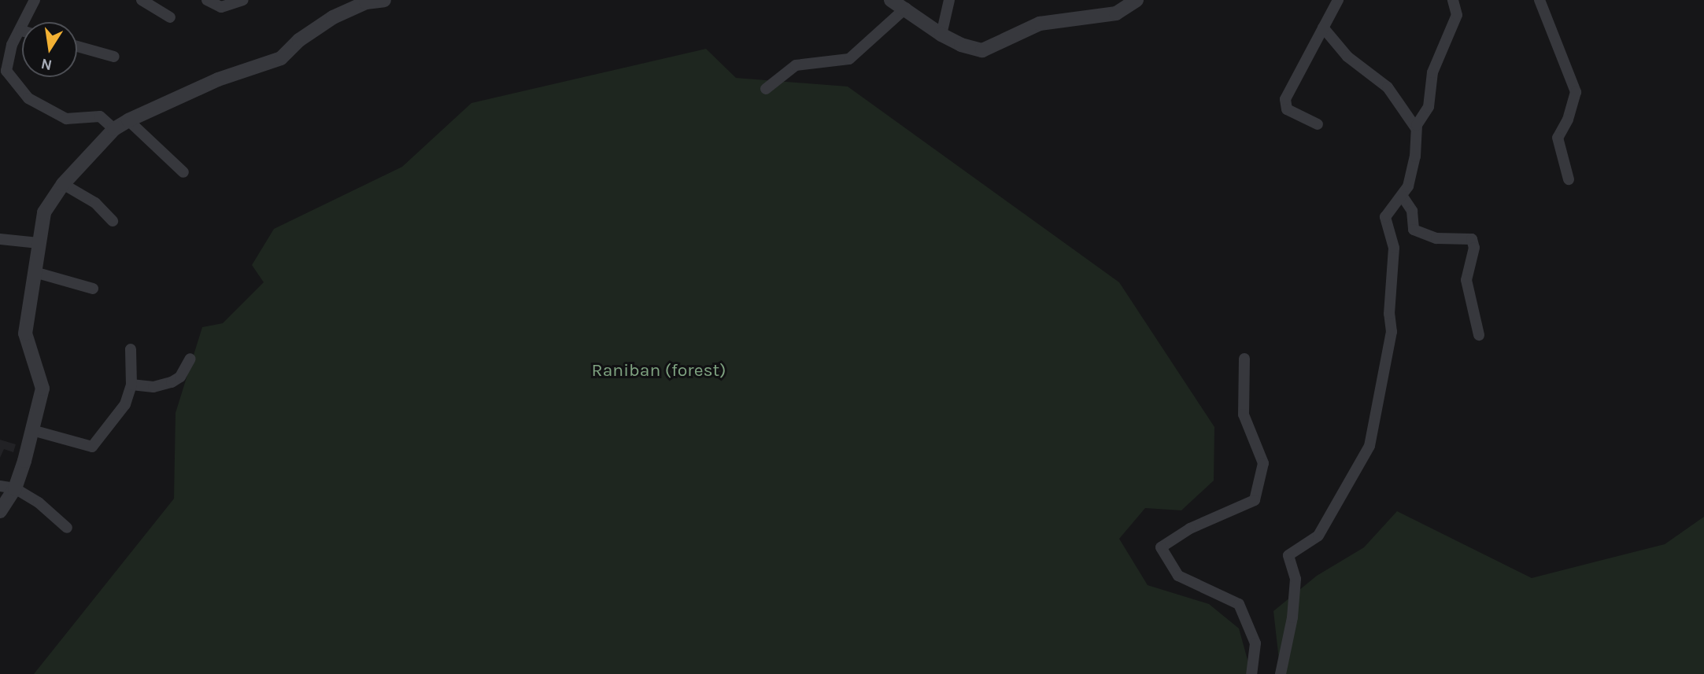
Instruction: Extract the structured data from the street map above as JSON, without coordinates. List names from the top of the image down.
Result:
{
  "parks": ["Raniban (forest)"],
  "north": "bottom"
}
